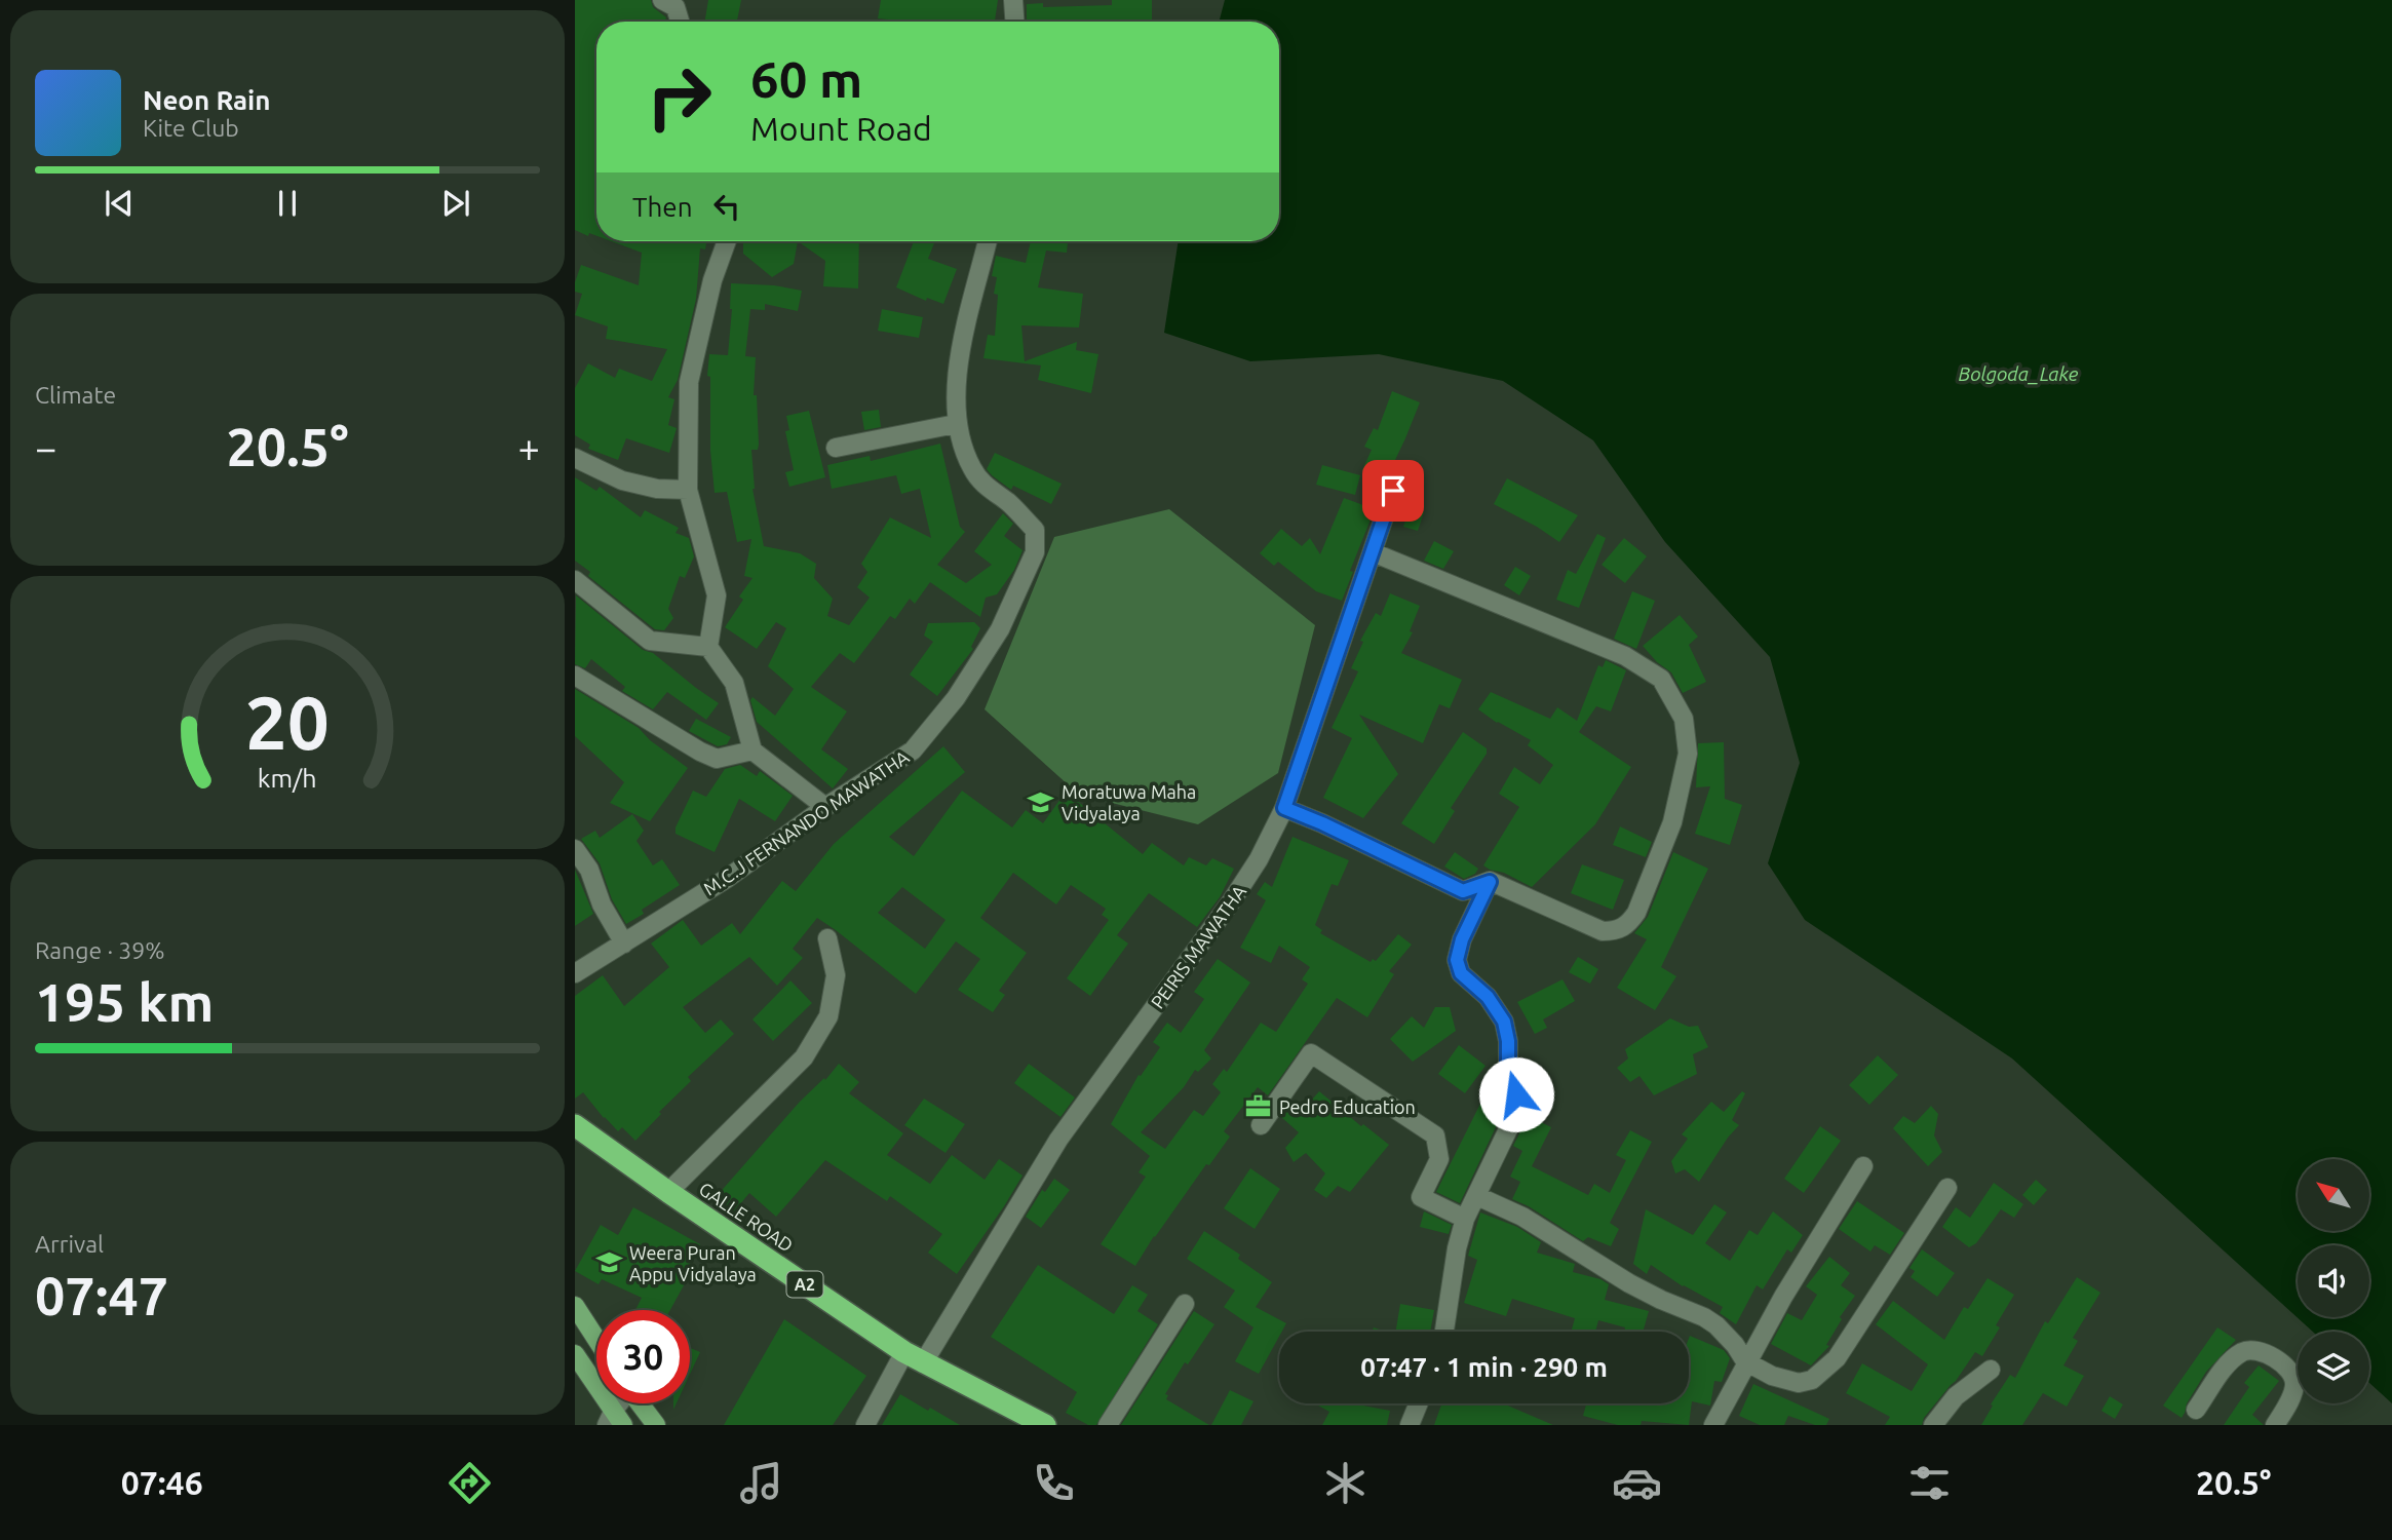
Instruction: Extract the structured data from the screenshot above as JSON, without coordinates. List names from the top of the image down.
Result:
{
  "streets": {
    "highway": ["GALLE ROAD", "A2"],
    "street": ["M.C.J FERNANDO MAWATHA", "PEIRIS MAWATHA"]
  },
  "crossings": [
    ["PEIRIS MAWATHA", "GALLE ROAD"]
  ],
  "water": ["Bolgoda_Lake"],
  "places": {
    "school or university": ["Moratuwa Maha Vidyalaya", "Weera Puran Appu Vidyalaya"],
    "office": ["Pedro Education"]
  },
  "north": "top left",
  "page": {
    "turn": ["60 m", "Mount Road"],
    "song": ["Neon Rain", "Kite Club"],
    "then": "Then",
    "tile": [
      "Climate",
      ["Range · 39%", "195 km"],
      ["Arrival", "07:47"]
    ],
    "heat": ["−", "20.5°", "+"],
    "limit": "30",
    "trip": "07:47 · 1 min · 290 m",
    "tabs": ["07:46", "20.5°"],
    "gauge": ["20", "km/h"]
  }
}
